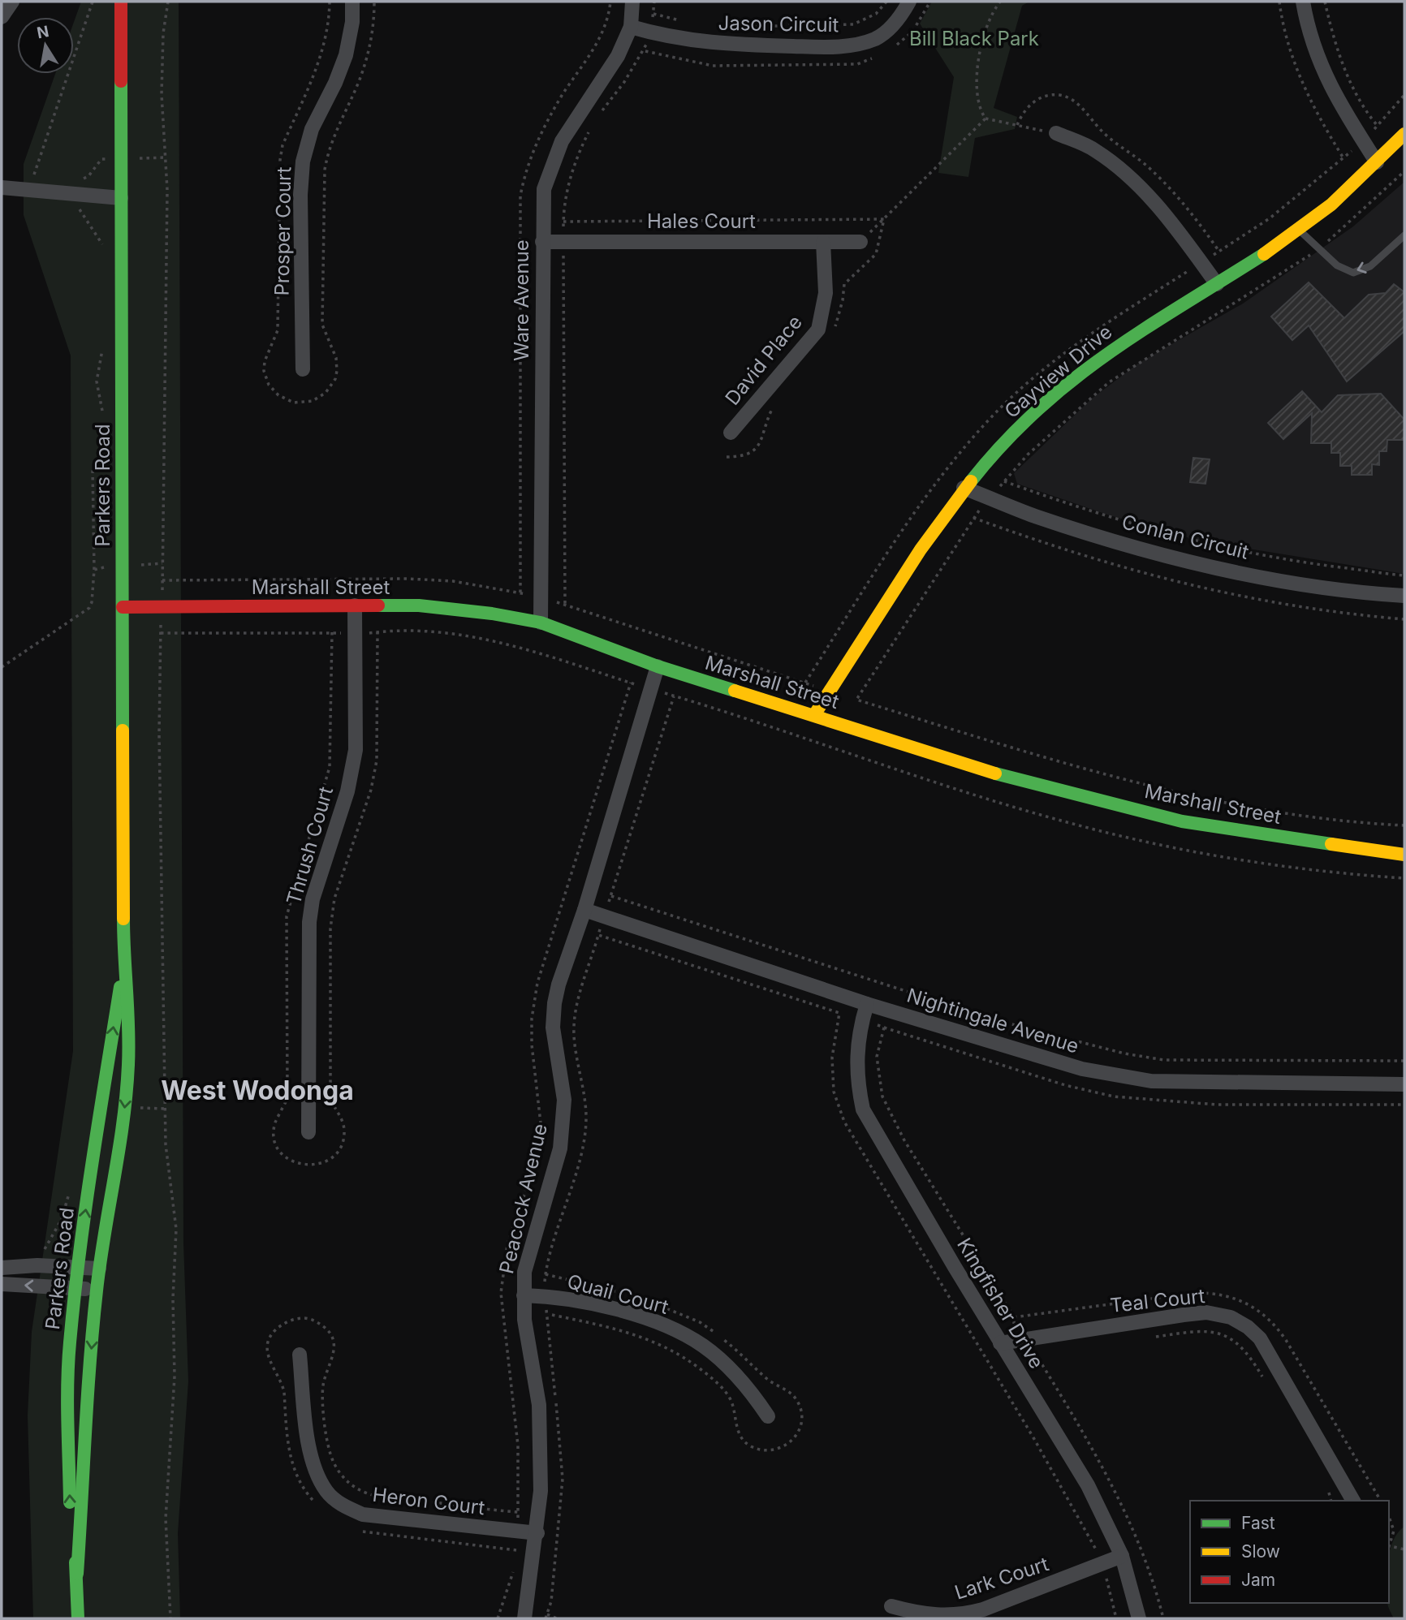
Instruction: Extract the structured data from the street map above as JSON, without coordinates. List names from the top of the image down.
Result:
{
  "streets": {
    "main road": ["Gayview Drive", "Parkers Road", "Marshall Street"],
    "street": [
      "Jason Circuit",
      "Hales Court",
      "Prosper Court",
      "Ware Avenue",
      "David Place",
      "Conlan Circuit",
      "Thrush Court",
      "Nightingale Avenue",
      "Peacock Avenue",
      "Quail Court",
      "Teal Court",
      "Kingfisher Drive",
      "Heron Court",
      "Lark Court"
    ]
  },
  "crossings": [
    ["Jason Circuit", "Ware Avenue"],
    ["Hales Court", "Ware Avenue"],
    ["Hales Court", "David Place"],
    ["Ware Avenue", "Marshall Street"],
    ["Gayview Drive", "Conlan Circuit"],
    ["Gayview Drive", "Marshall Street"],
    ["Parkers Road", "Marshall Street"],
    ["Marshall Street", "Thrush Court"],
    ["Marshall Street", "Peacock Avenue"],
    ["Nightingale Avenue", "Peacock Avenue"],
    ["Nightingale Avenue", "Kingfisher Drive"],
    ["Peacock Avenue", "Quail Court"],
    ["Peacock Avenue", "Heron Court"],
    ["Teal Court", "Kingfisher Drive"],
    ["Kingfisher Drive", "Lark Court"]
  ],
  "districts": ["West Wodonga"],
  "parks": ["Bill Black Park"],
  "legend": ["Fast", "Slow", "Jam"],
  "north": "top"
}
